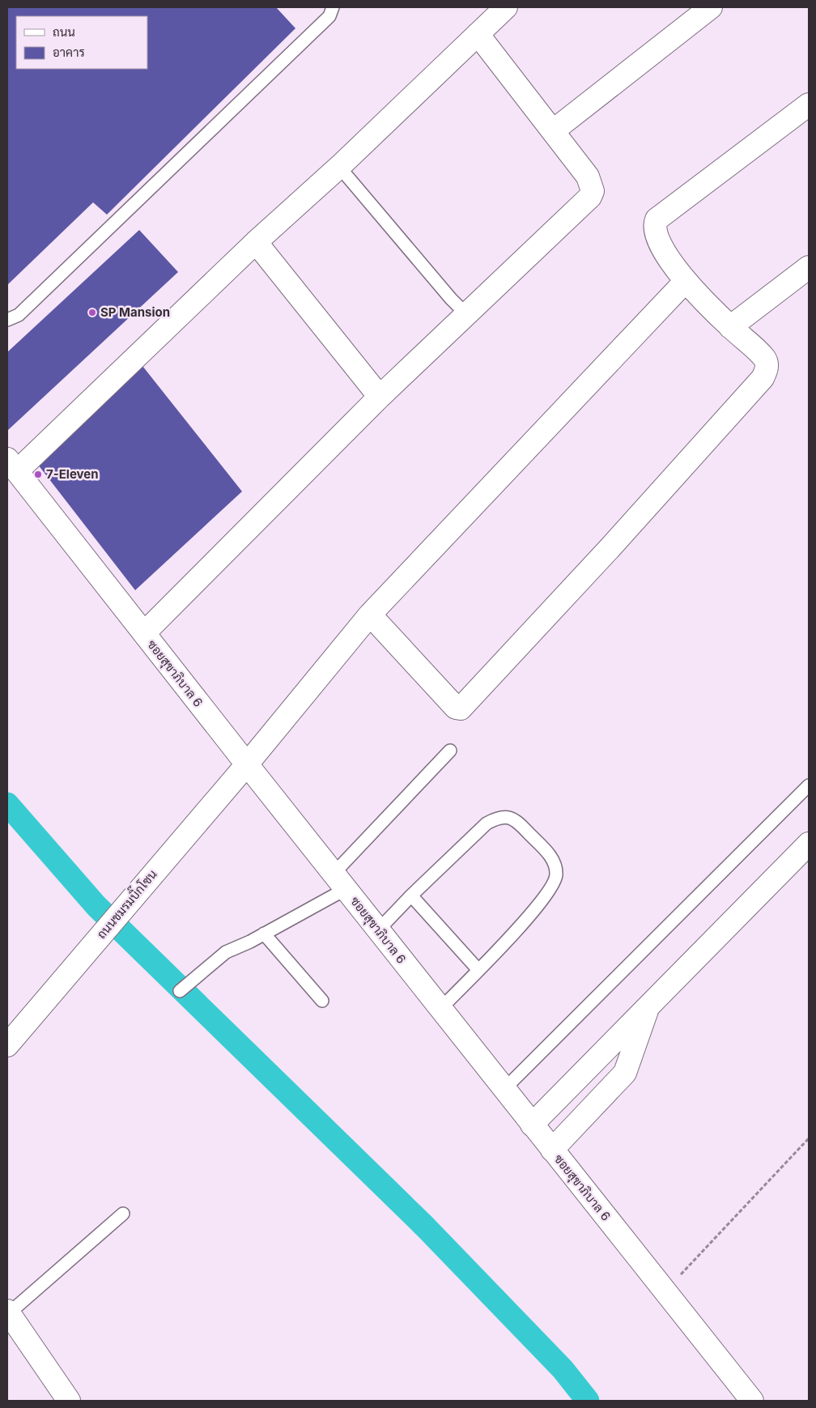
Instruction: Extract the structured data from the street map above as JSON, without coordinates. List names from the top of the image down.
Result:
{
  "streets": {
    "street": ["ซอยสุขาภิบาล 6", "ถนนชมรมบิ๊กโซน"]
  },
  "crossings": [
    ["ซอยสุขาภิบาล 6", "ถนนชมรมบิ๊กโซน"]
  ],
  "places": ["SP Mansion", "7-Eleven"],
  "legend": ["ถนน", "อาคาร"]
}
